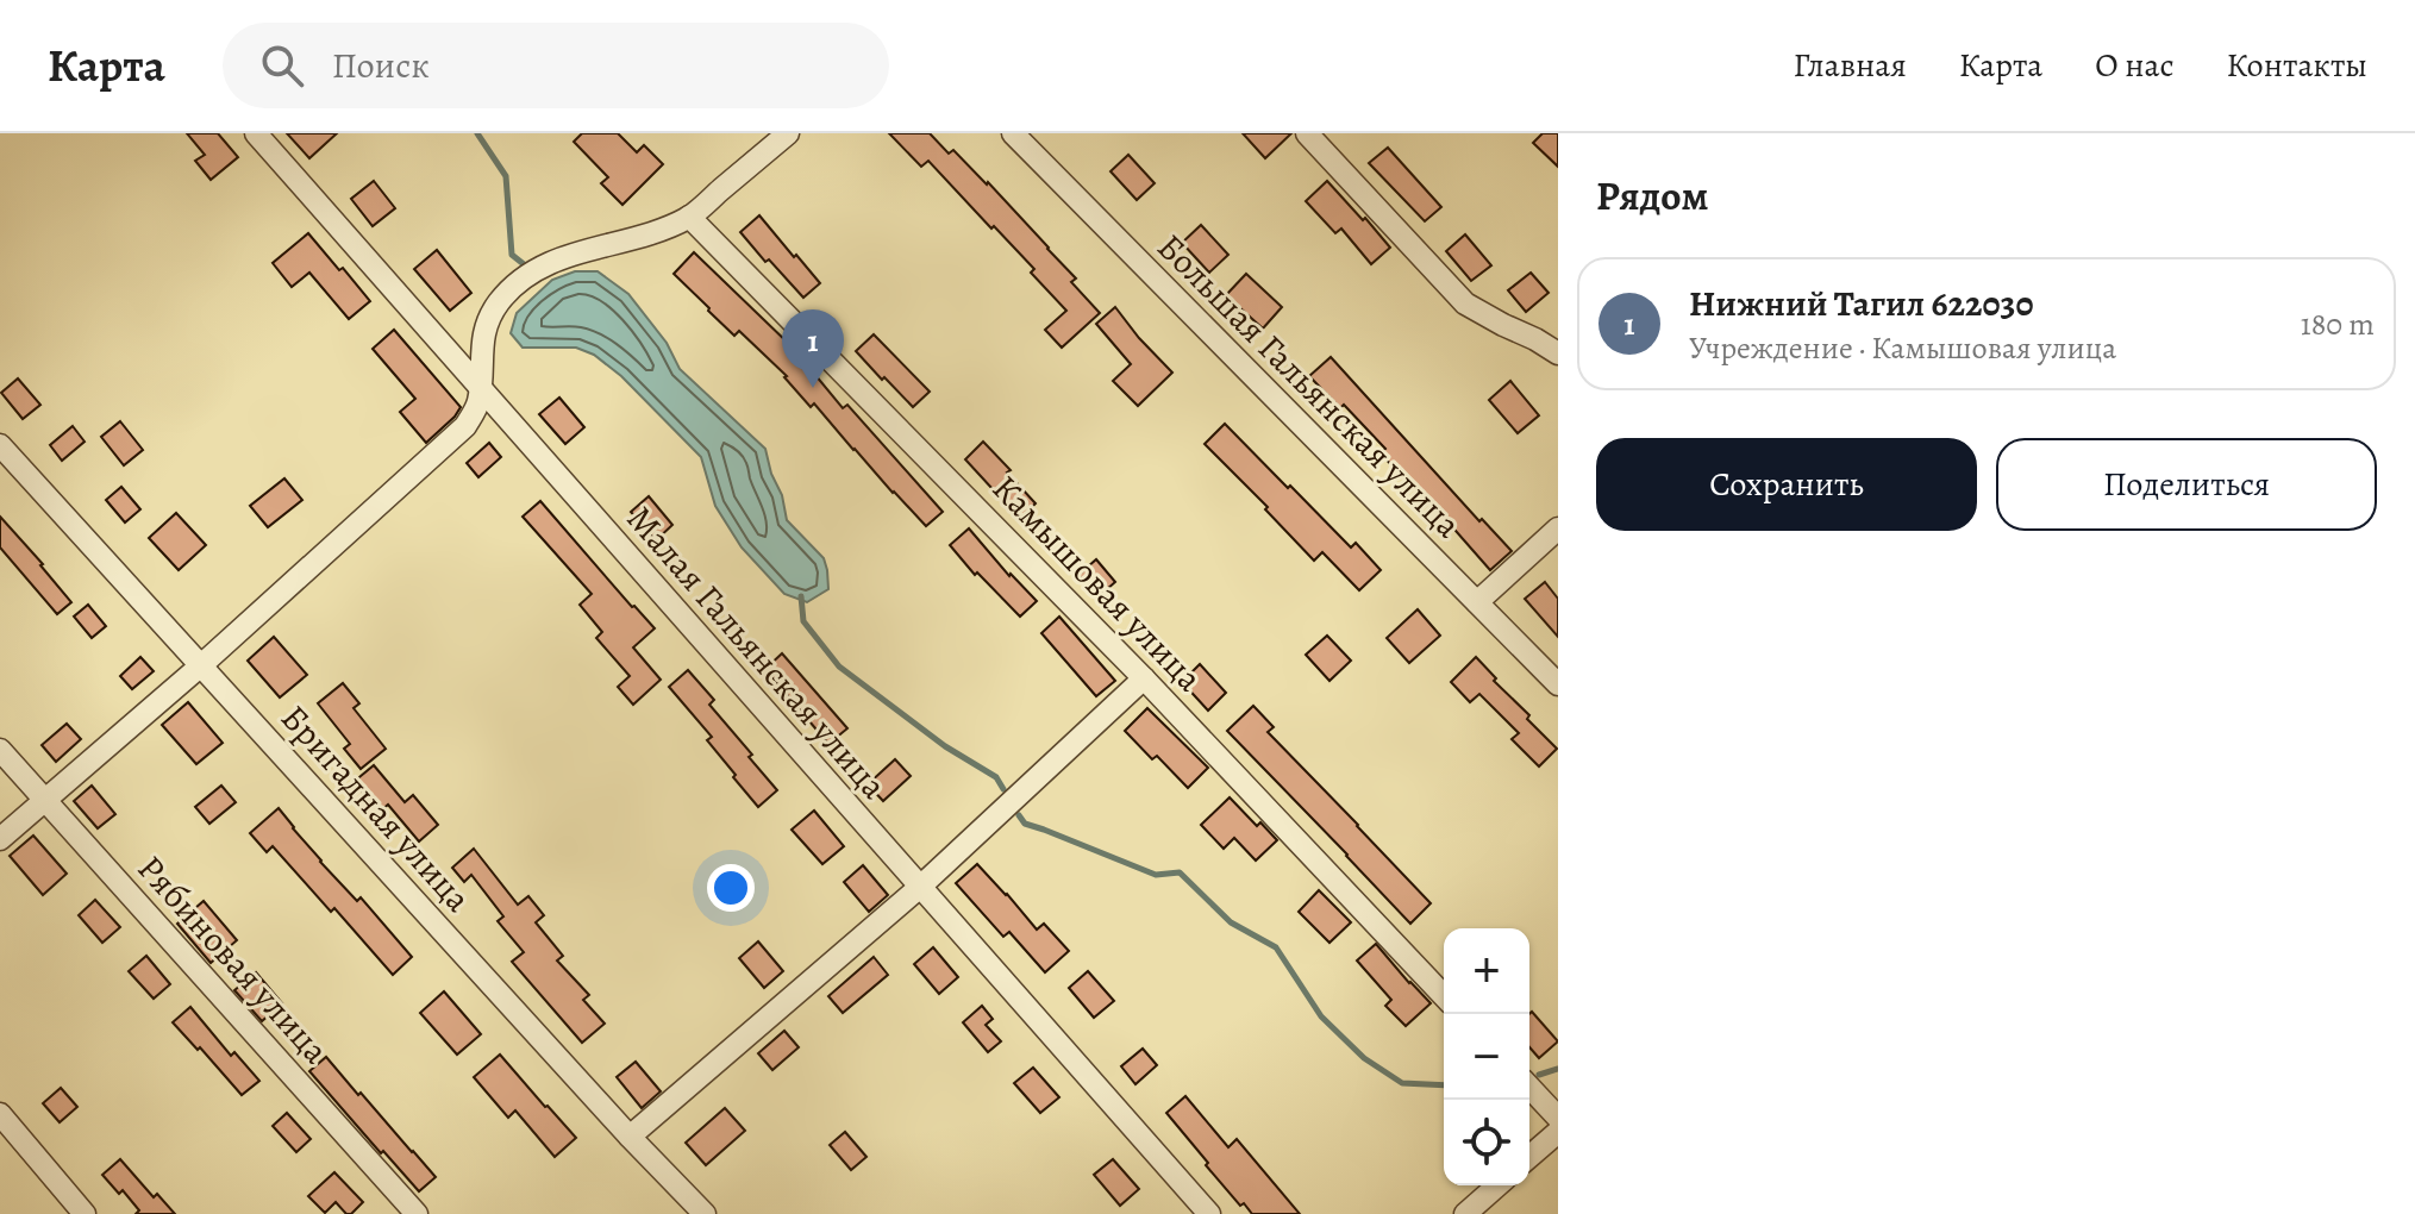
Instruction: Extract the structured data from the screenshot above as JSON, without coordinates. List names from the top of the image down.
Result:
{
  "streets": {
    "street": [
      "Большая Гальянская улица",
      "Камышовая улица",
      "Малая Гальянская улица",
      "Бригадная улица",
      "Рябиновая улица"
    ]
  },
  "page": {
    "header": "Карта",
    "search": "Поиск",
    "nav": [
      "Главная",
      "Карта",
      "О нас",
      "Контакты"
    ],
    "heading": "Рядом",
    "list": [
      {
        "mark": "1",
        "name": "Нижний Тагил 622030",
        "note": "Учреждение · Камышовая улица",
        "value": "180 m"
      }
    ],
    "pins": "1",
    "buttons": ["Сохранить", "Поделиться"],
    "map_buttons": ["+", "−"]
  }
}
